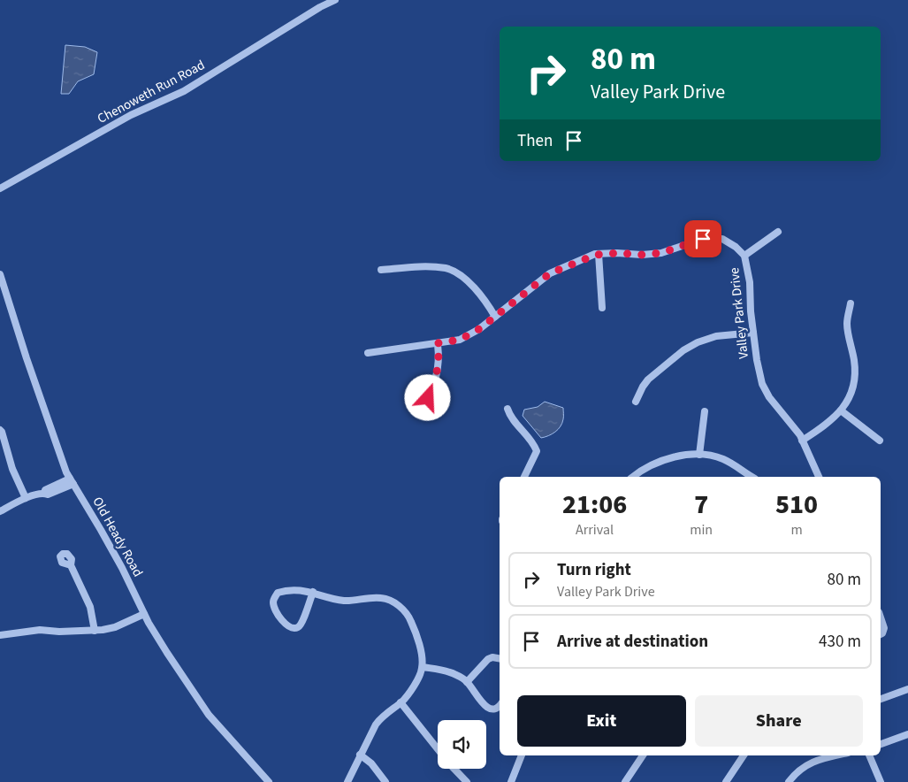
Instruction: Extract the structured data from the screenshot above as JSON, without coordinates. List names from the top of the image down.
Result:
{
  "streets": {
    "street": ["Chenoweth Run Road", "Valley Park Drive", "Old Heady Road"]
  },
  "page": {
    "turn": ["80 m", "Valley Park Drive"],
    "then": "Then",
    "eta": [
      "21:06",
      "Arrival",
      "7",
      "min",
      "510",
      "m"
    ],
    "list": [
      {
        "name": "Turn right",
        "note": "Valley Park Drive",
        "value": "80 m"
      },
      {
        "name": "Arrive at destination",
        "value": "430 m"
      }
    ],
    "buttons": ["Exit", "Share"]
  }
}
